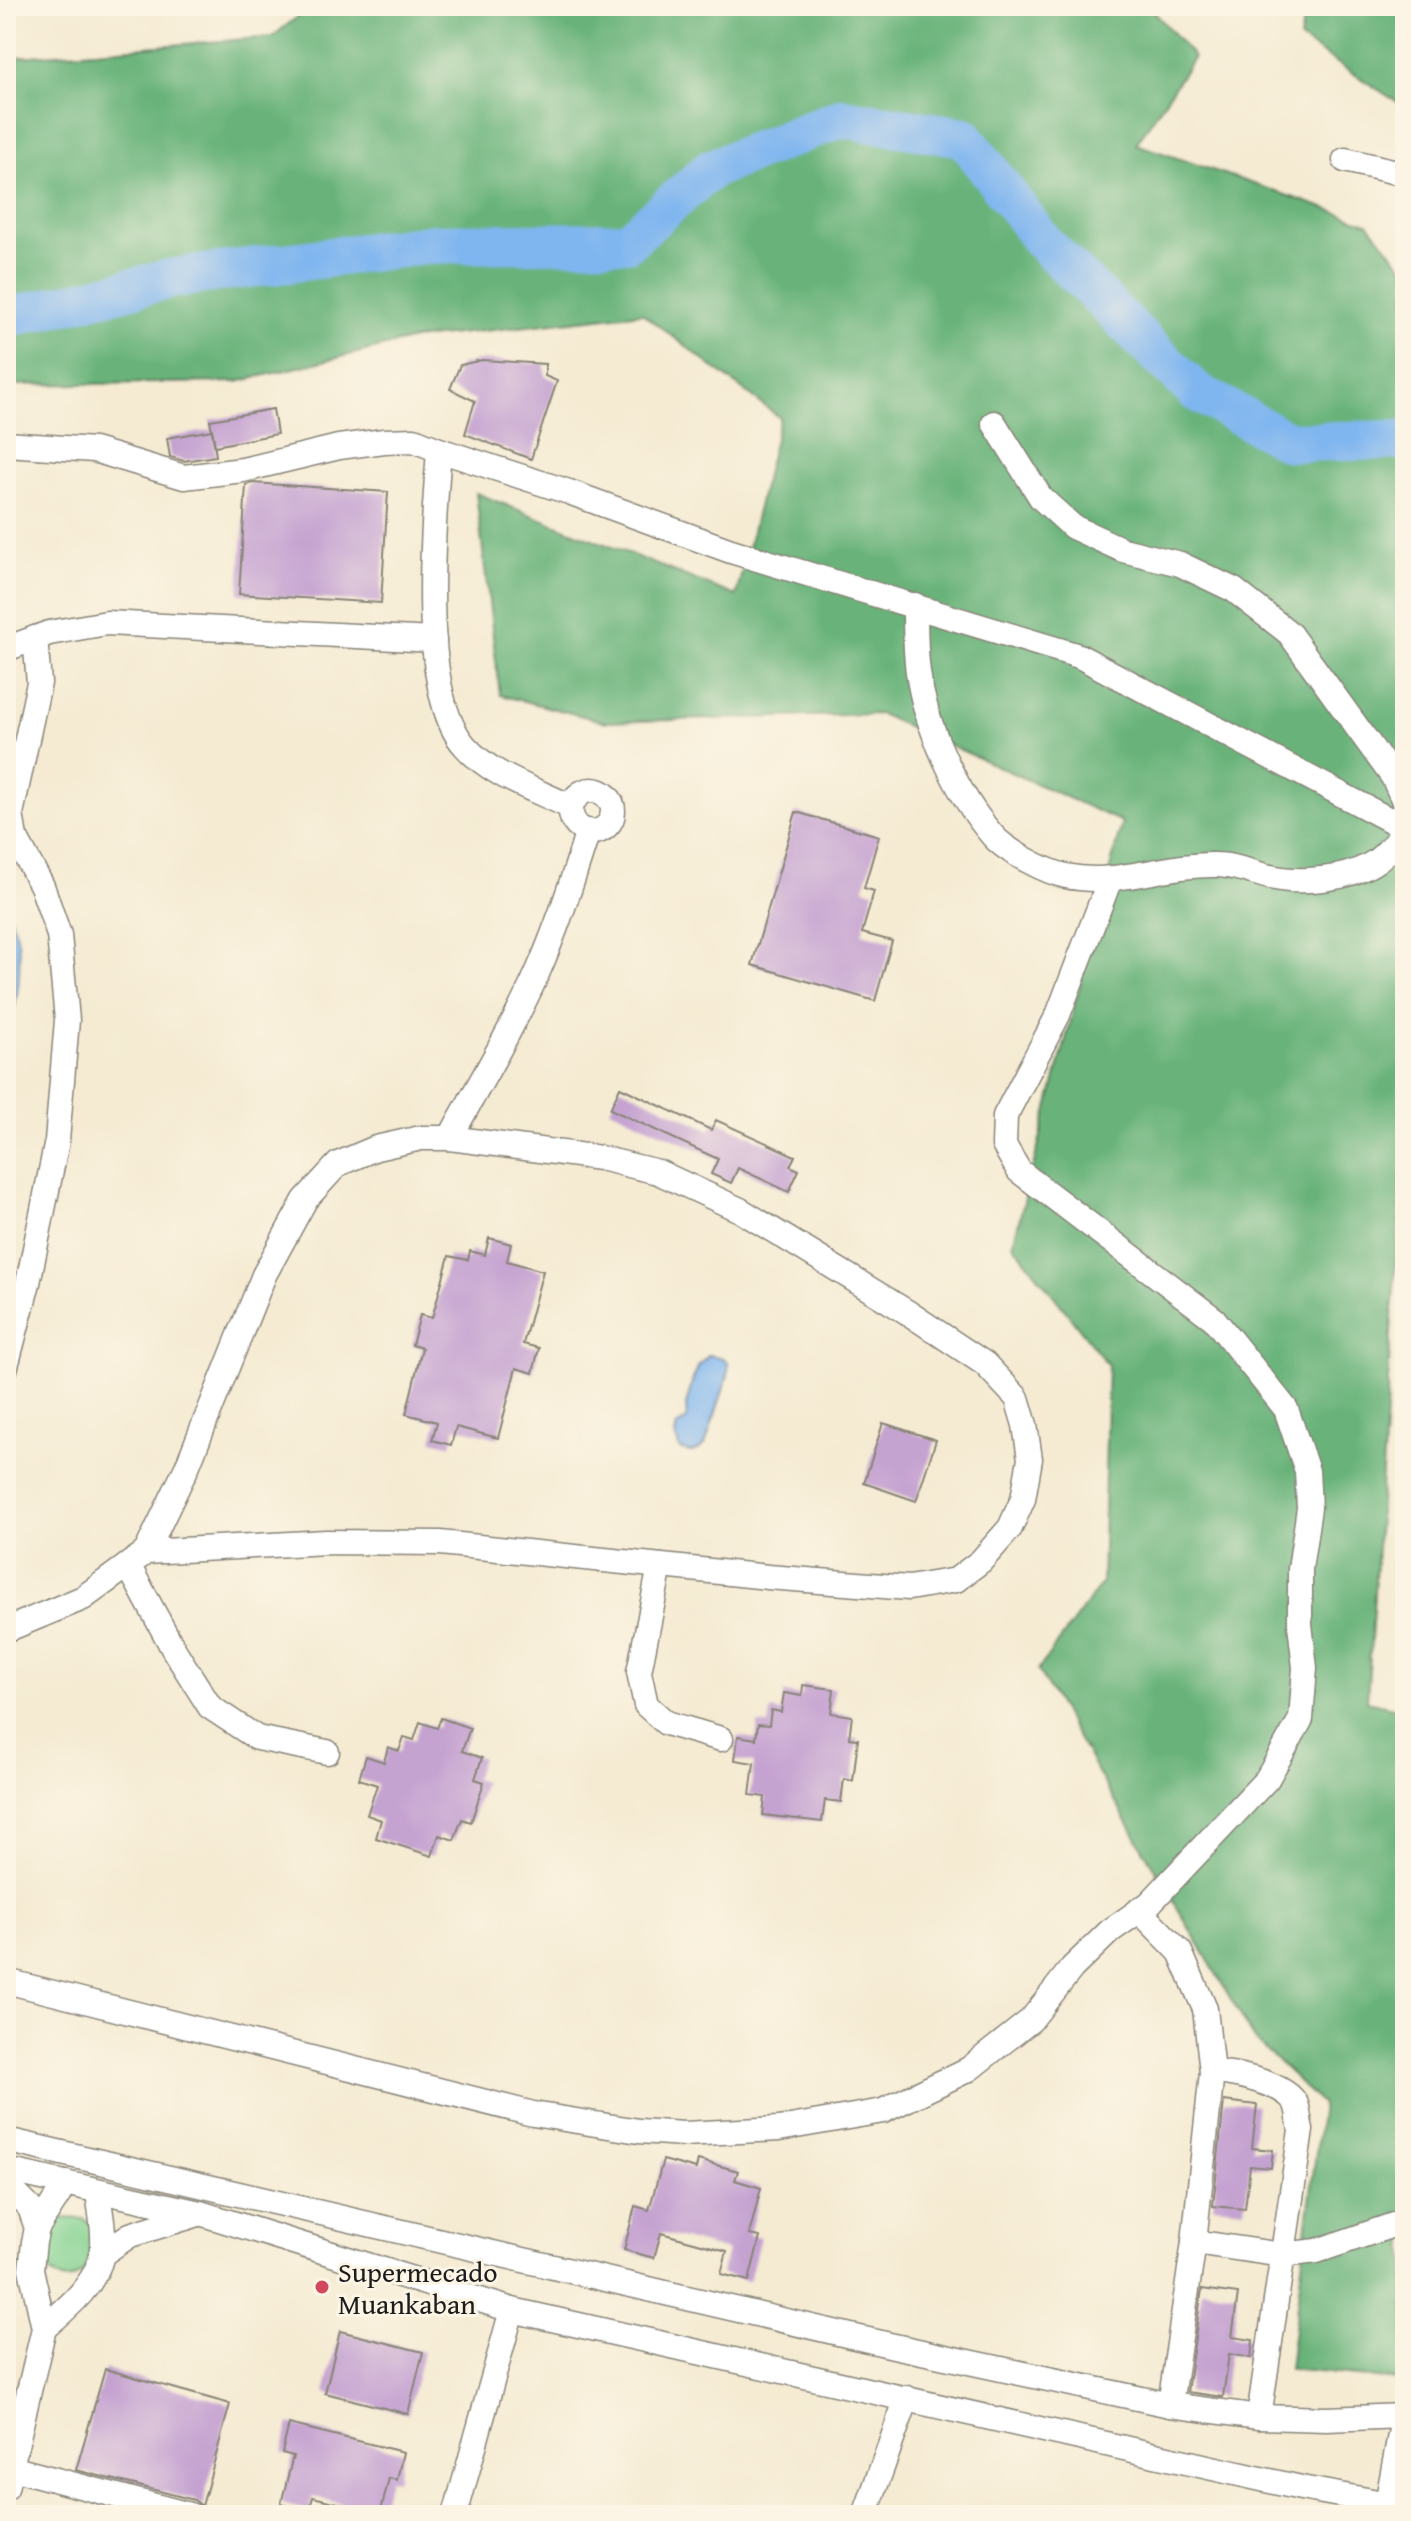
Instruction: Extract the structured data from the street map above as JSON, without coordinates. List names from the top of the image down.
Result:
{
  "places": ["Supermecado Muankaban"]
}
